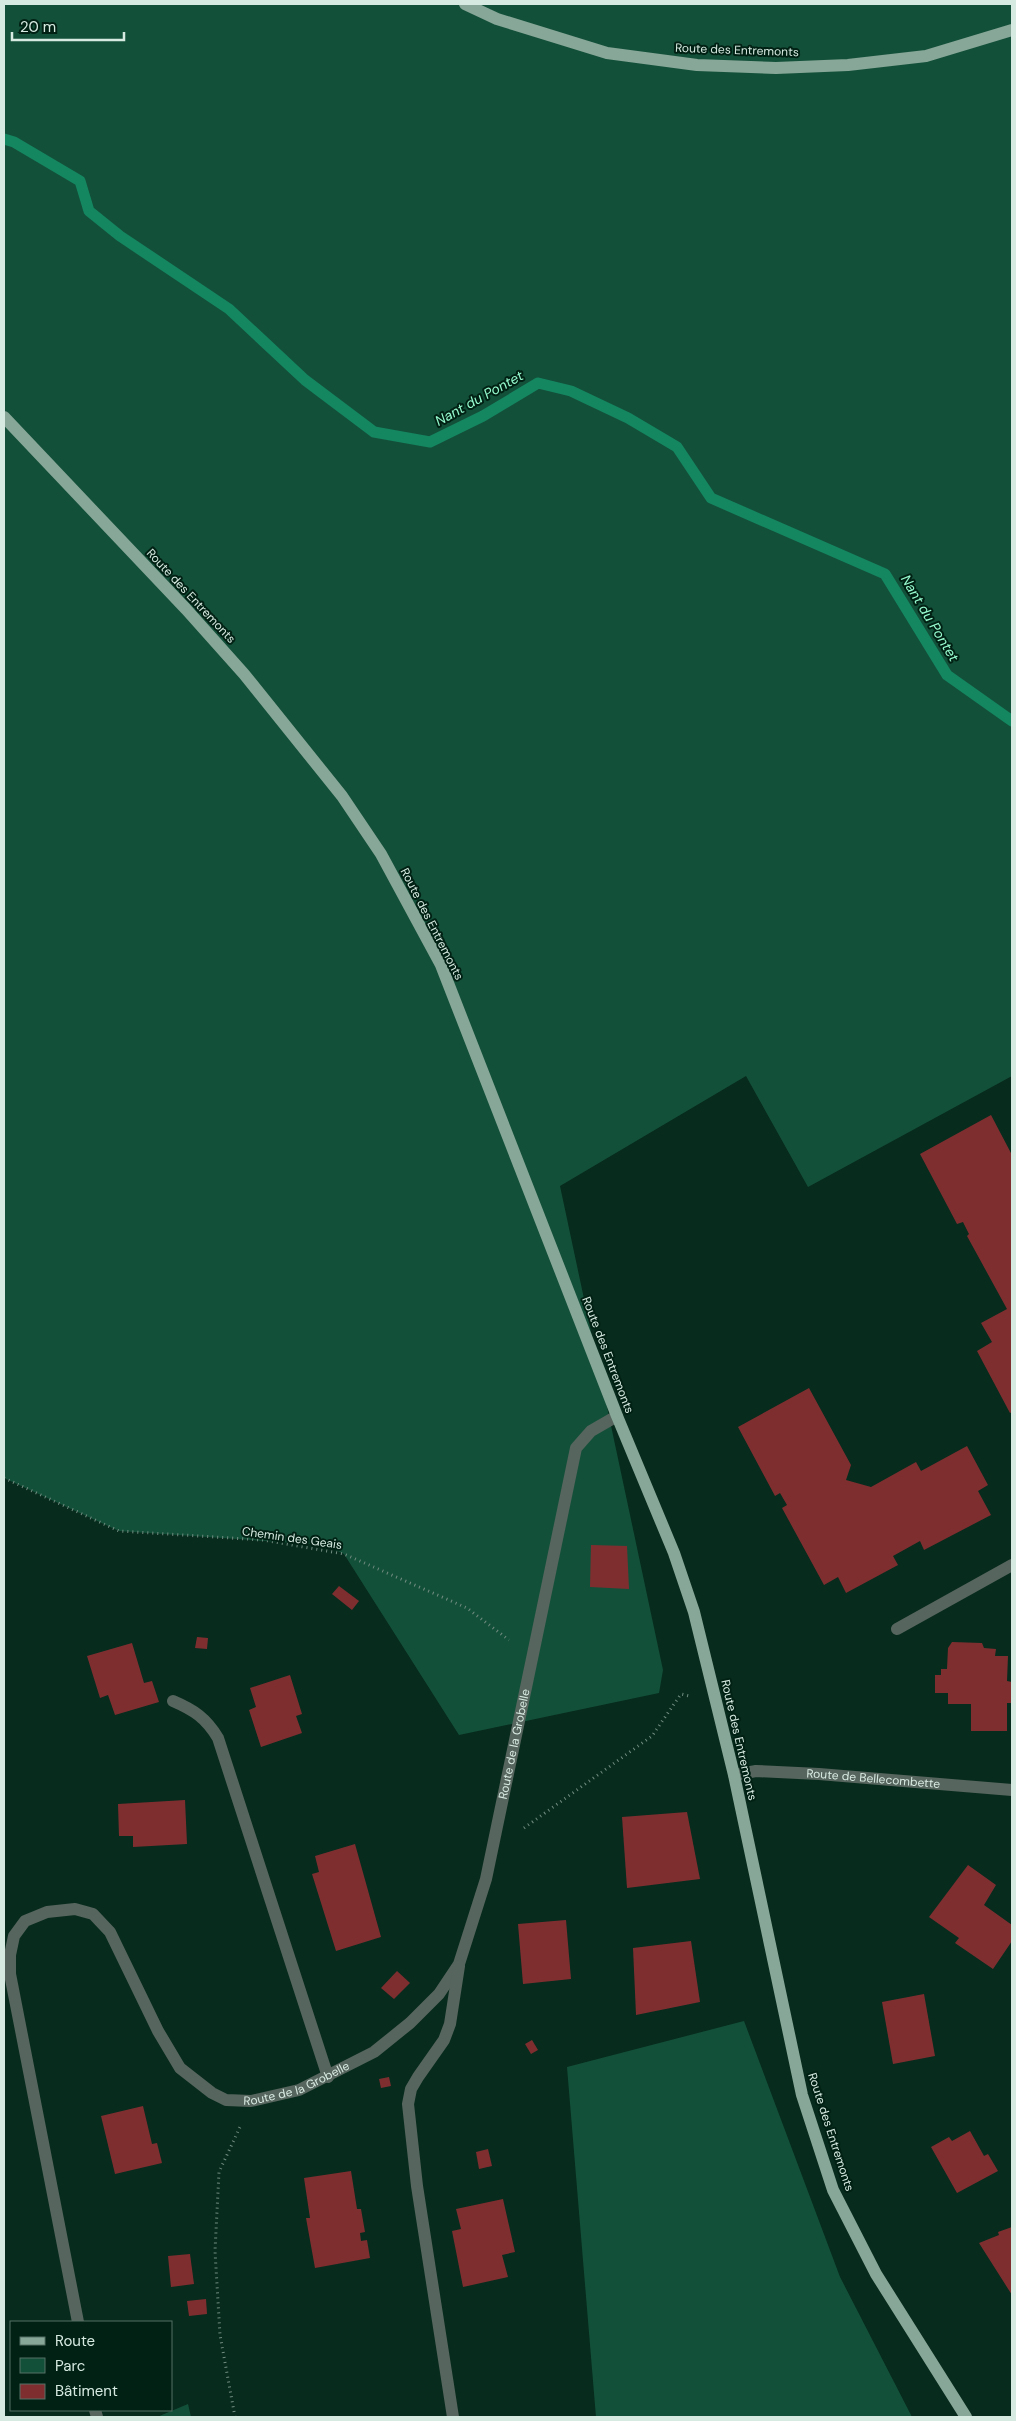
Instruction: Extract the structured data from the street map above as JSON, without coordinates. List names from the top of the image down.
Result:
{
  "streets": {
    "main road": ["Route des Entremonts"],
    "street": ["Route de la Grobelle", "Route de Bellecombette"],
    "path": ["Chemin des Geais"]
  },
  "crossings": [
    ["Route des Entremonts", "Route de la Grobelle"],
    ["Route des Entremonts", "Route de Bellecombette"],
    ["Chemin des Geais", "Route de la Grobelle"]
  ],
  "water": ["Nant du Pontet"],
  "legend": ["Route", "Parc", "Bâtiment"],
  "scale_bar": "20 m"
}
